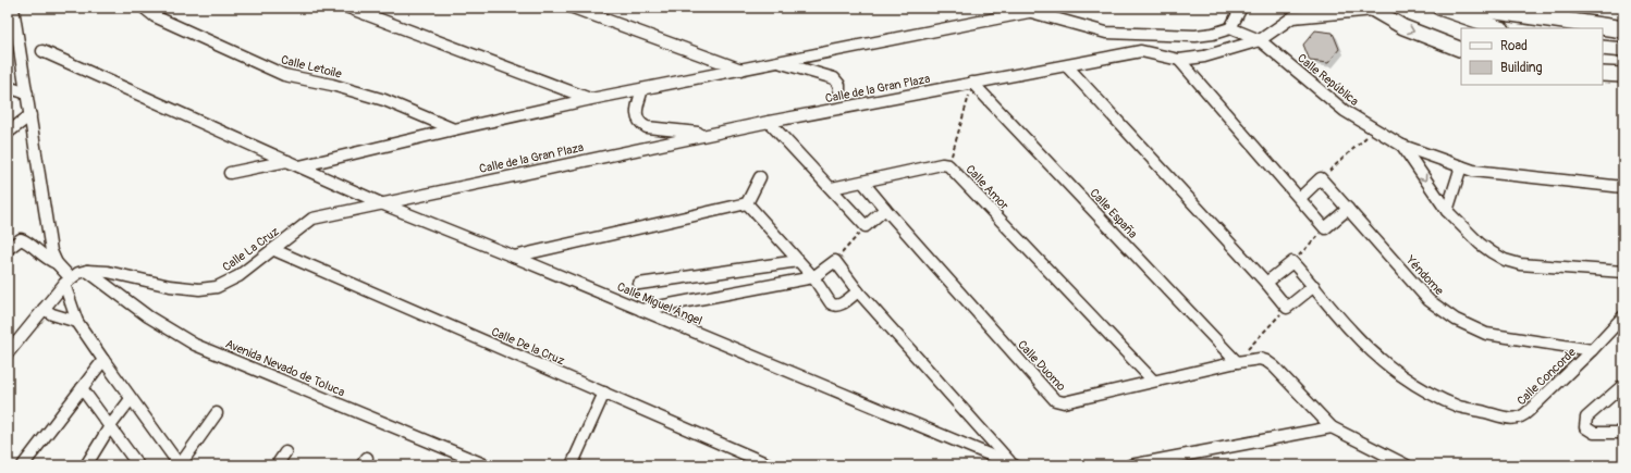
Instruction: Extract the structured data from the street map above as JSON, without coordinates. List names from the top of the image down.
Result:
{
  "streets": {
    "street": [
      "Calle Letoile",
      "Calle República",
      "Calle de la Gran Plaza",
      "Calle Amor",
      "Calle España",
      "Calle La Cruz",
      "Yéndome",
      "Calle Miguel Ángel",
      "Calle De la Cruz",
      "Calle Duomo",
      "Avenida Nevado de Toluca",
      "Calle Concorde"
    ]
  },
  "crossings": [
    ["Calle República", "Calle de la Gran Plaza"],
    ["Calle de la Gran Plaza", "Calle España"],
    ["Calle de la Gran Plaza", "Calle La Cruz"],
    ["Calle de la Gran Plaza", "Calle Miguel Ángel"],
    ["Calle Amor", "Calle Duomo"],
    ["Calle España", "Calle Duomo"],
    ["Calle La Cruz", "Calle Miguel Ángel"],
    ["Calle La Cruz", "Calle De la Cruz"],
    ["Calle La Cruz", "Avenida Nevado de Toluca"],
    ["Yéndome", "Calle Concorde"]
  ],
  "legend": ["Road", "Building"]
}
